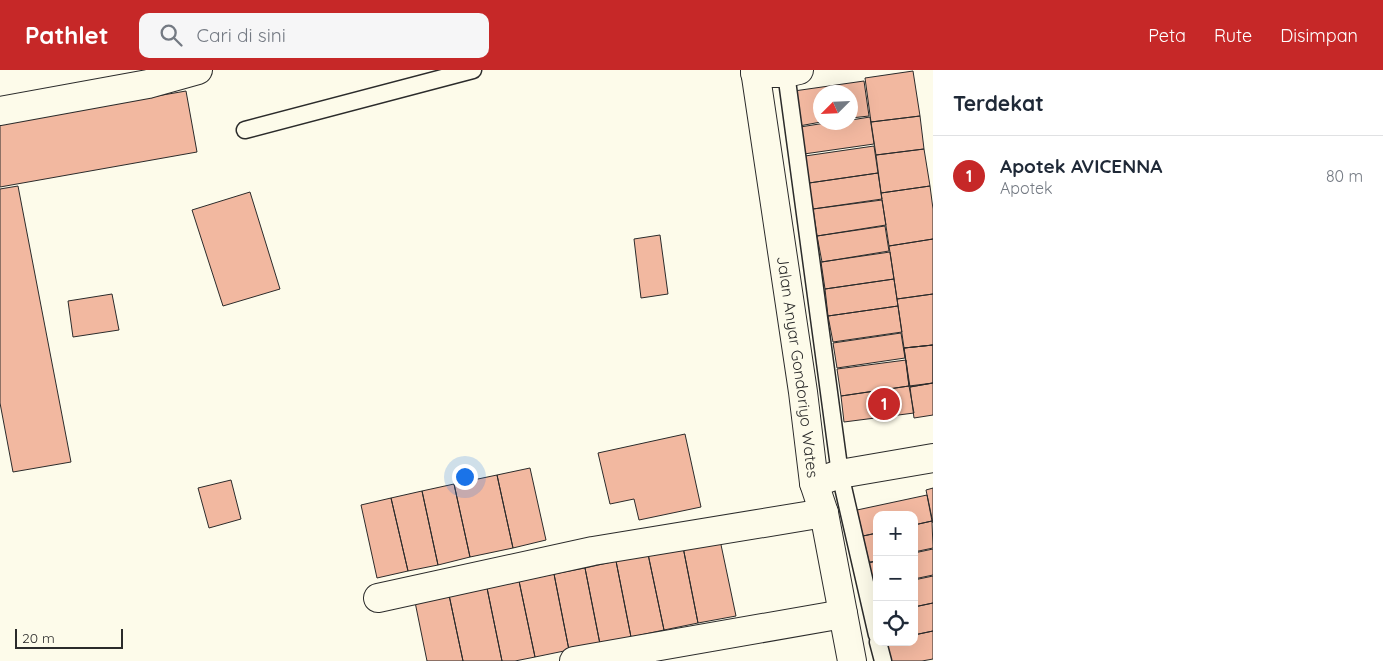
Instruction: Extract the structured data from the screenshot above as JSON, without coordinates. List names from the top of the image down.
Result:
{
  "streets": {
    "street": ["Jalan Anyar Gondoriyo Wates"]
  },
  "scale_bar": "20 m",
  "north": "bottom left",
  "page": {
    "header": "Pathlet",
    "search": "Cari di sini",
    "nav": ["Peta", "Rute", "Disimpan"],
    "heading": "Terdekat",
    "list": [
      {
        "mark": "1",
        "name": "Apotek AVICENNA",
        "note": "Apotek",
        "value": "80 m"
      }
    ],
    "pins": "1",
    "map_buttons": ["+", "−"],
    "scale": "20 m"
  }
}
